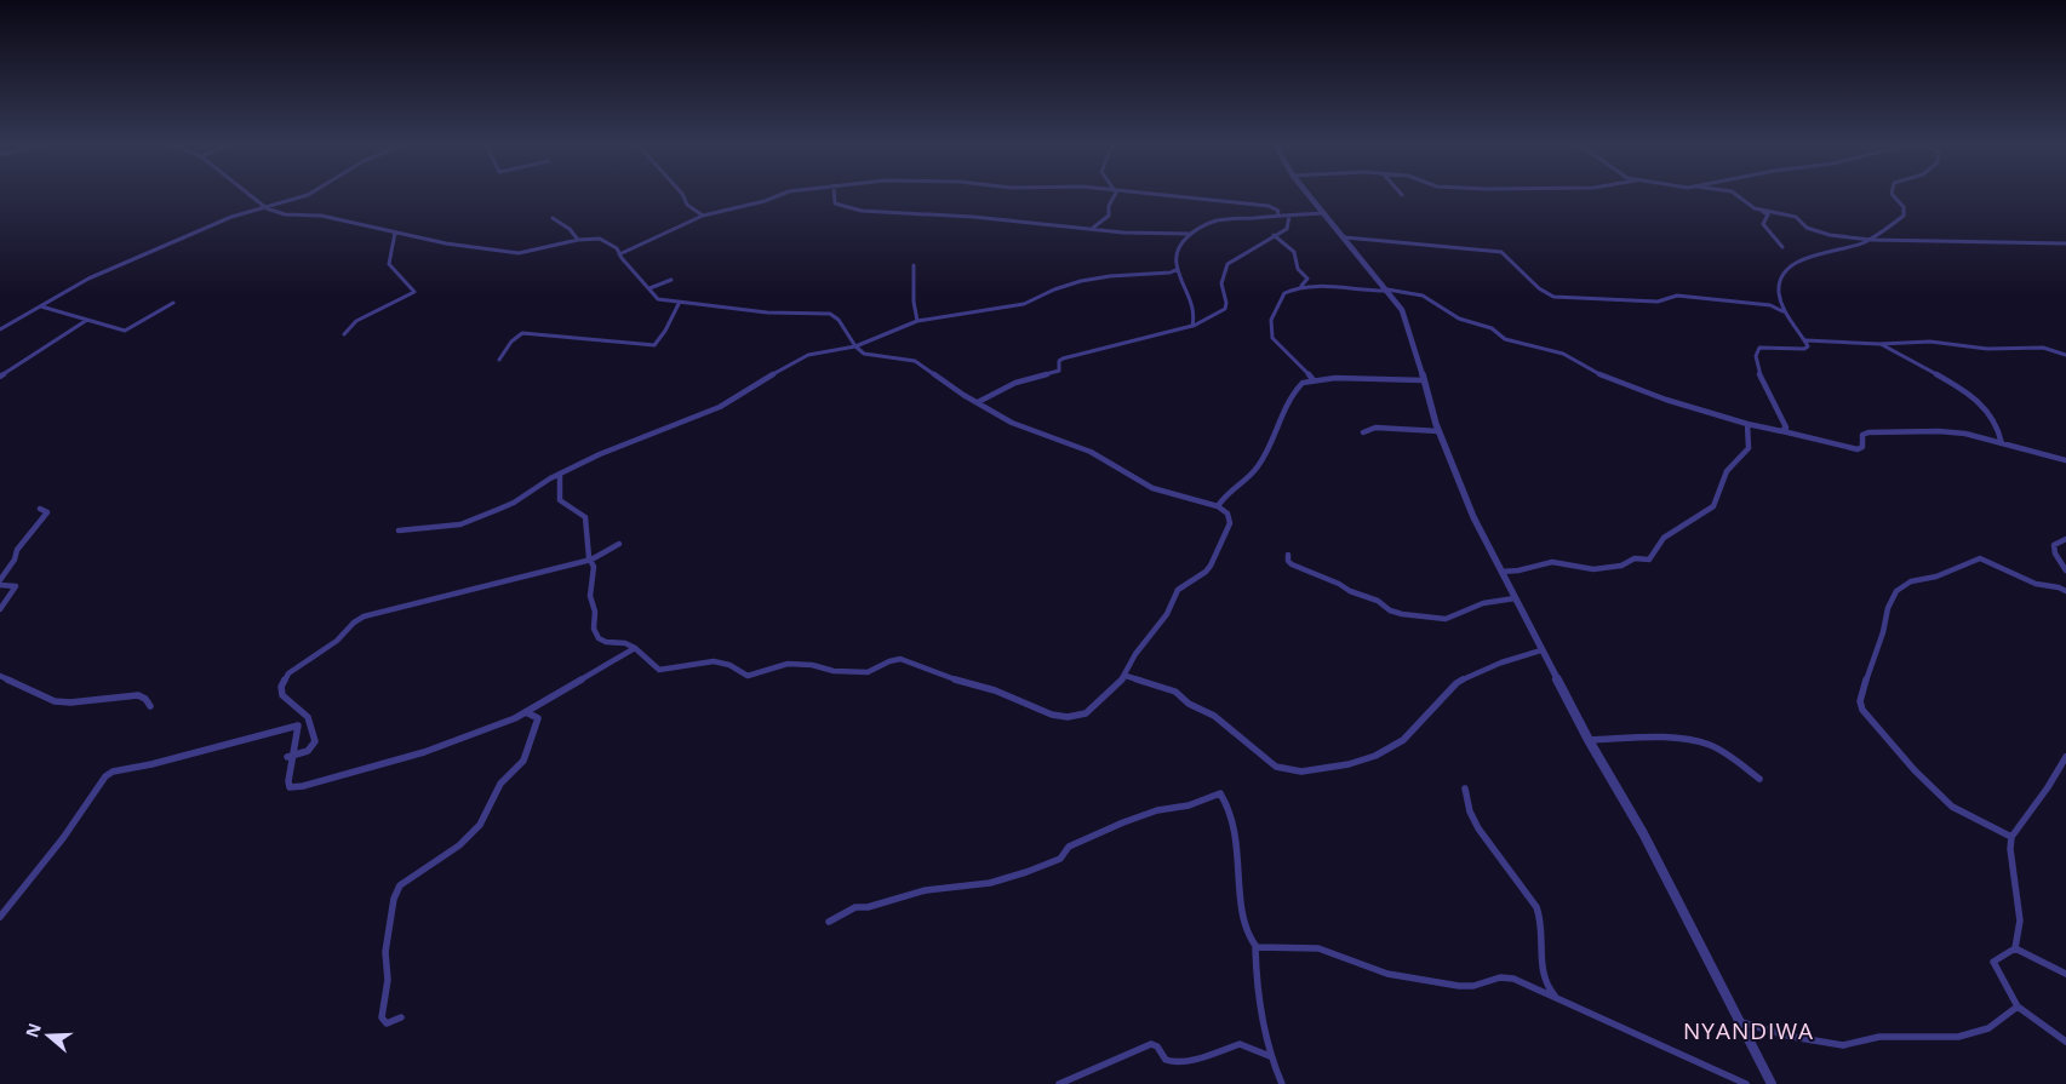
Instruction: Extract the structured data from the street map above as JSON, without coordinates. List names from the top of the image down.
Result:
{
  "districts": ["NYANDIWA"],
  "north": "left"
}
